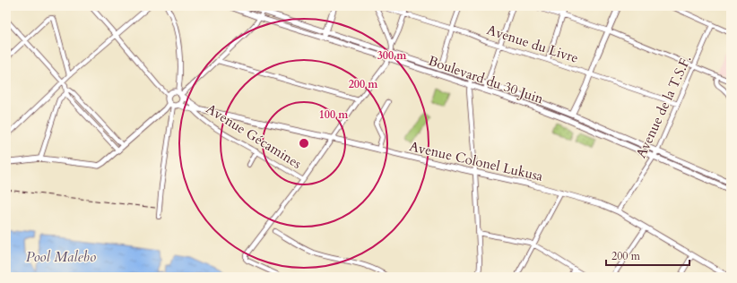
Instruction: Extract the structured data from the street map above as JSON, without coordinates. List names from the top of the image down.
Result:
{
  "streets": {
    "main road": ["Boulevard du 30 Juin", "Avenue Colonel Lukusa"],
    "street": ["Avenue du Livre", "Avenue de la T.S.F.", "Avenue Gécamines"]
  },
  "crossings": [
    ["Avenue du Livre", "Avenue de la T.S.F."],
    ["Boulevard du 30 Juin", "Avenue de la T.S.F."],
    ["Avenue de la T.S.F.", "Avenue Colonel Lukusa"],
    ["Avenue Gécamines", "Avenue Colonel Lukusa"]
  ],
  "water": ["Pool Malebo"],
  "scale_bar": "200 m",
  "rings": ["300 m", "200 m", "100 m"]
}
